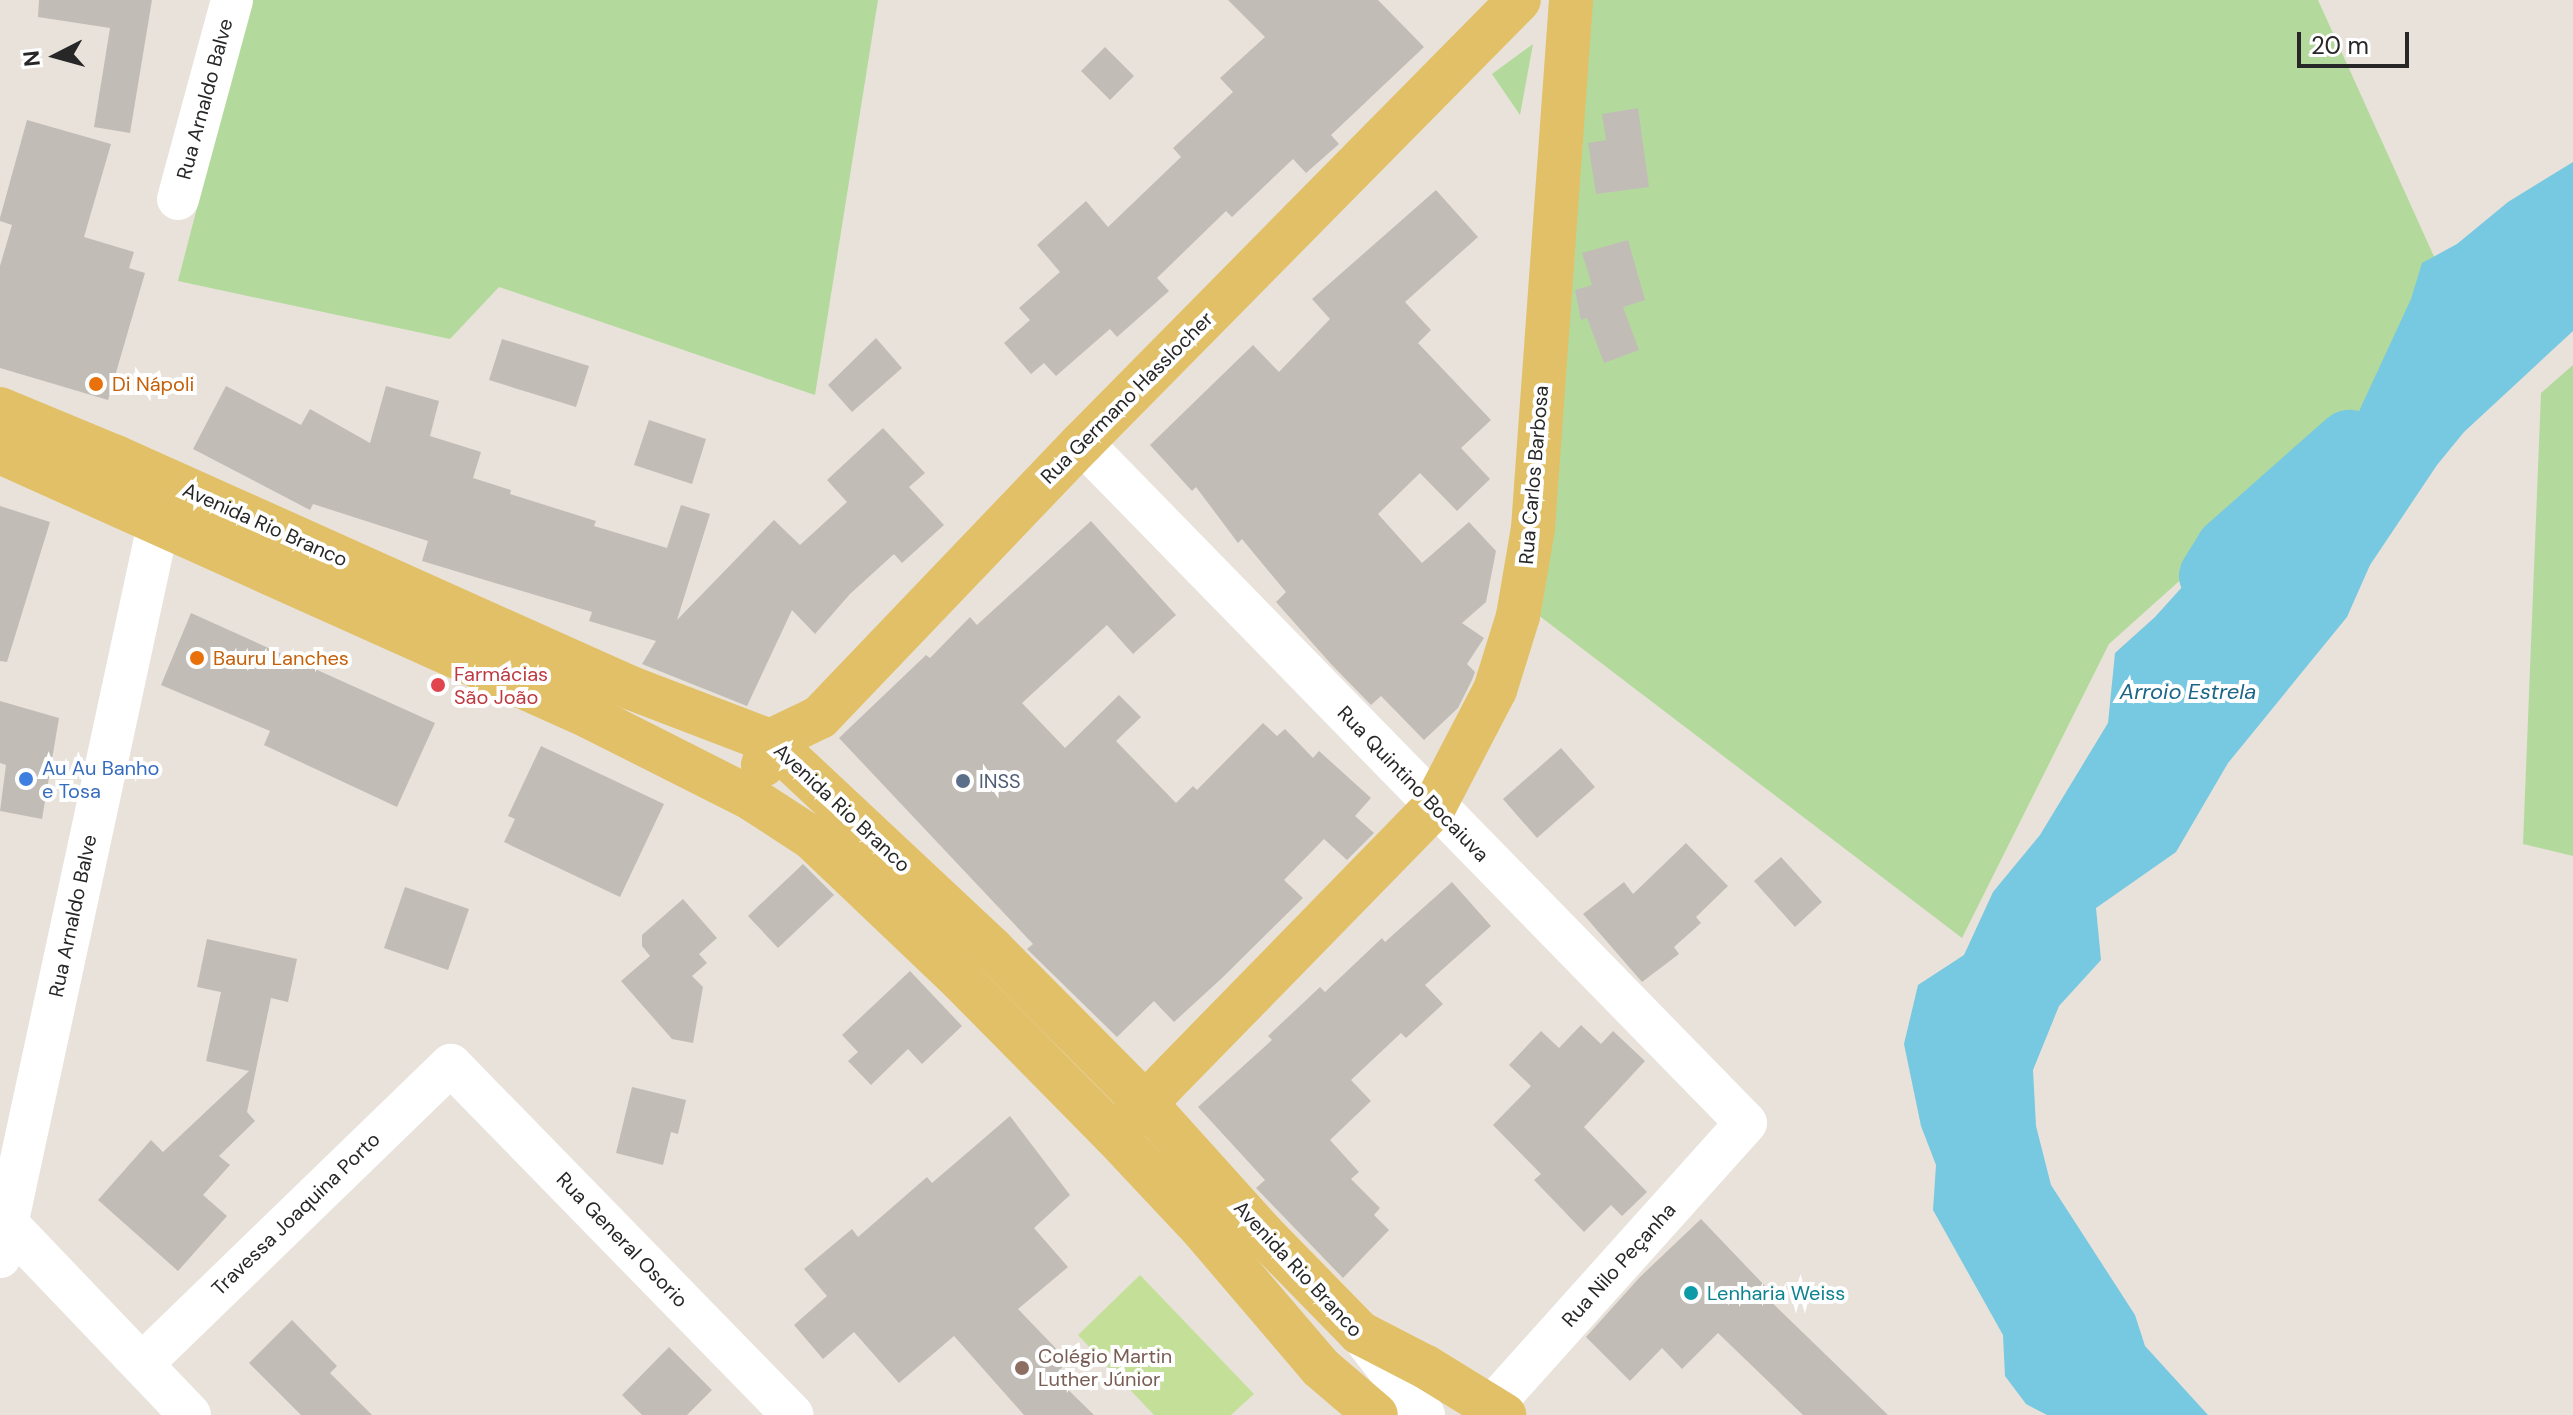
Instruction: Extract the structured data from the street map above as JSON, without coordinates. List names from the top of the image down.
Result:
{
  "streets": {
    "main road": ["Rua Germano Hasslocher", "Rua Carlos Barbosa", "Avenida Rio Branco"],
    "street": [
      "Rua Arnaldo Balve",
      "Rua Quintino Bocaiuva",
      "Travessa Joaquina Porto",
      "Rua General Osorio",
      "Rua Nilo Peçanha"
    ]
  },
  "crossings": [
    ["Rua Arnaldo Balve", "Avenida Rio Branco"],
    ["Rua Germano Hasslocher", "Avenida Rio Branco"],
    ["Rua Germano Hasslocher", "Rua Quintino Bocaiuva"],
    ["Rua Carlos Barbosa", "Avenida Rio Branco"],
    ["Rua Carlos Barbosa", "Rua Quintino Bocaiuva"],
    ["Rua Quintino Bocaiuva", "Rua Nilo Peçanha"],
    ["Travessa Joaquina Porto", "Rua General Osorio"]
  ],
  "water": ["Arroio Estrela"],
  "places": [
    "Di Nápoli",
    "Bauru Lanches",
    "Farmácias São João",
    "Au Au Banho e Tosa",
    "INSS",
    "Lenharia Weiss",
    "Colégio Martin Luther Júnior"
  ],
  "scale_bar": "20 m",
  "north": "left"
}
